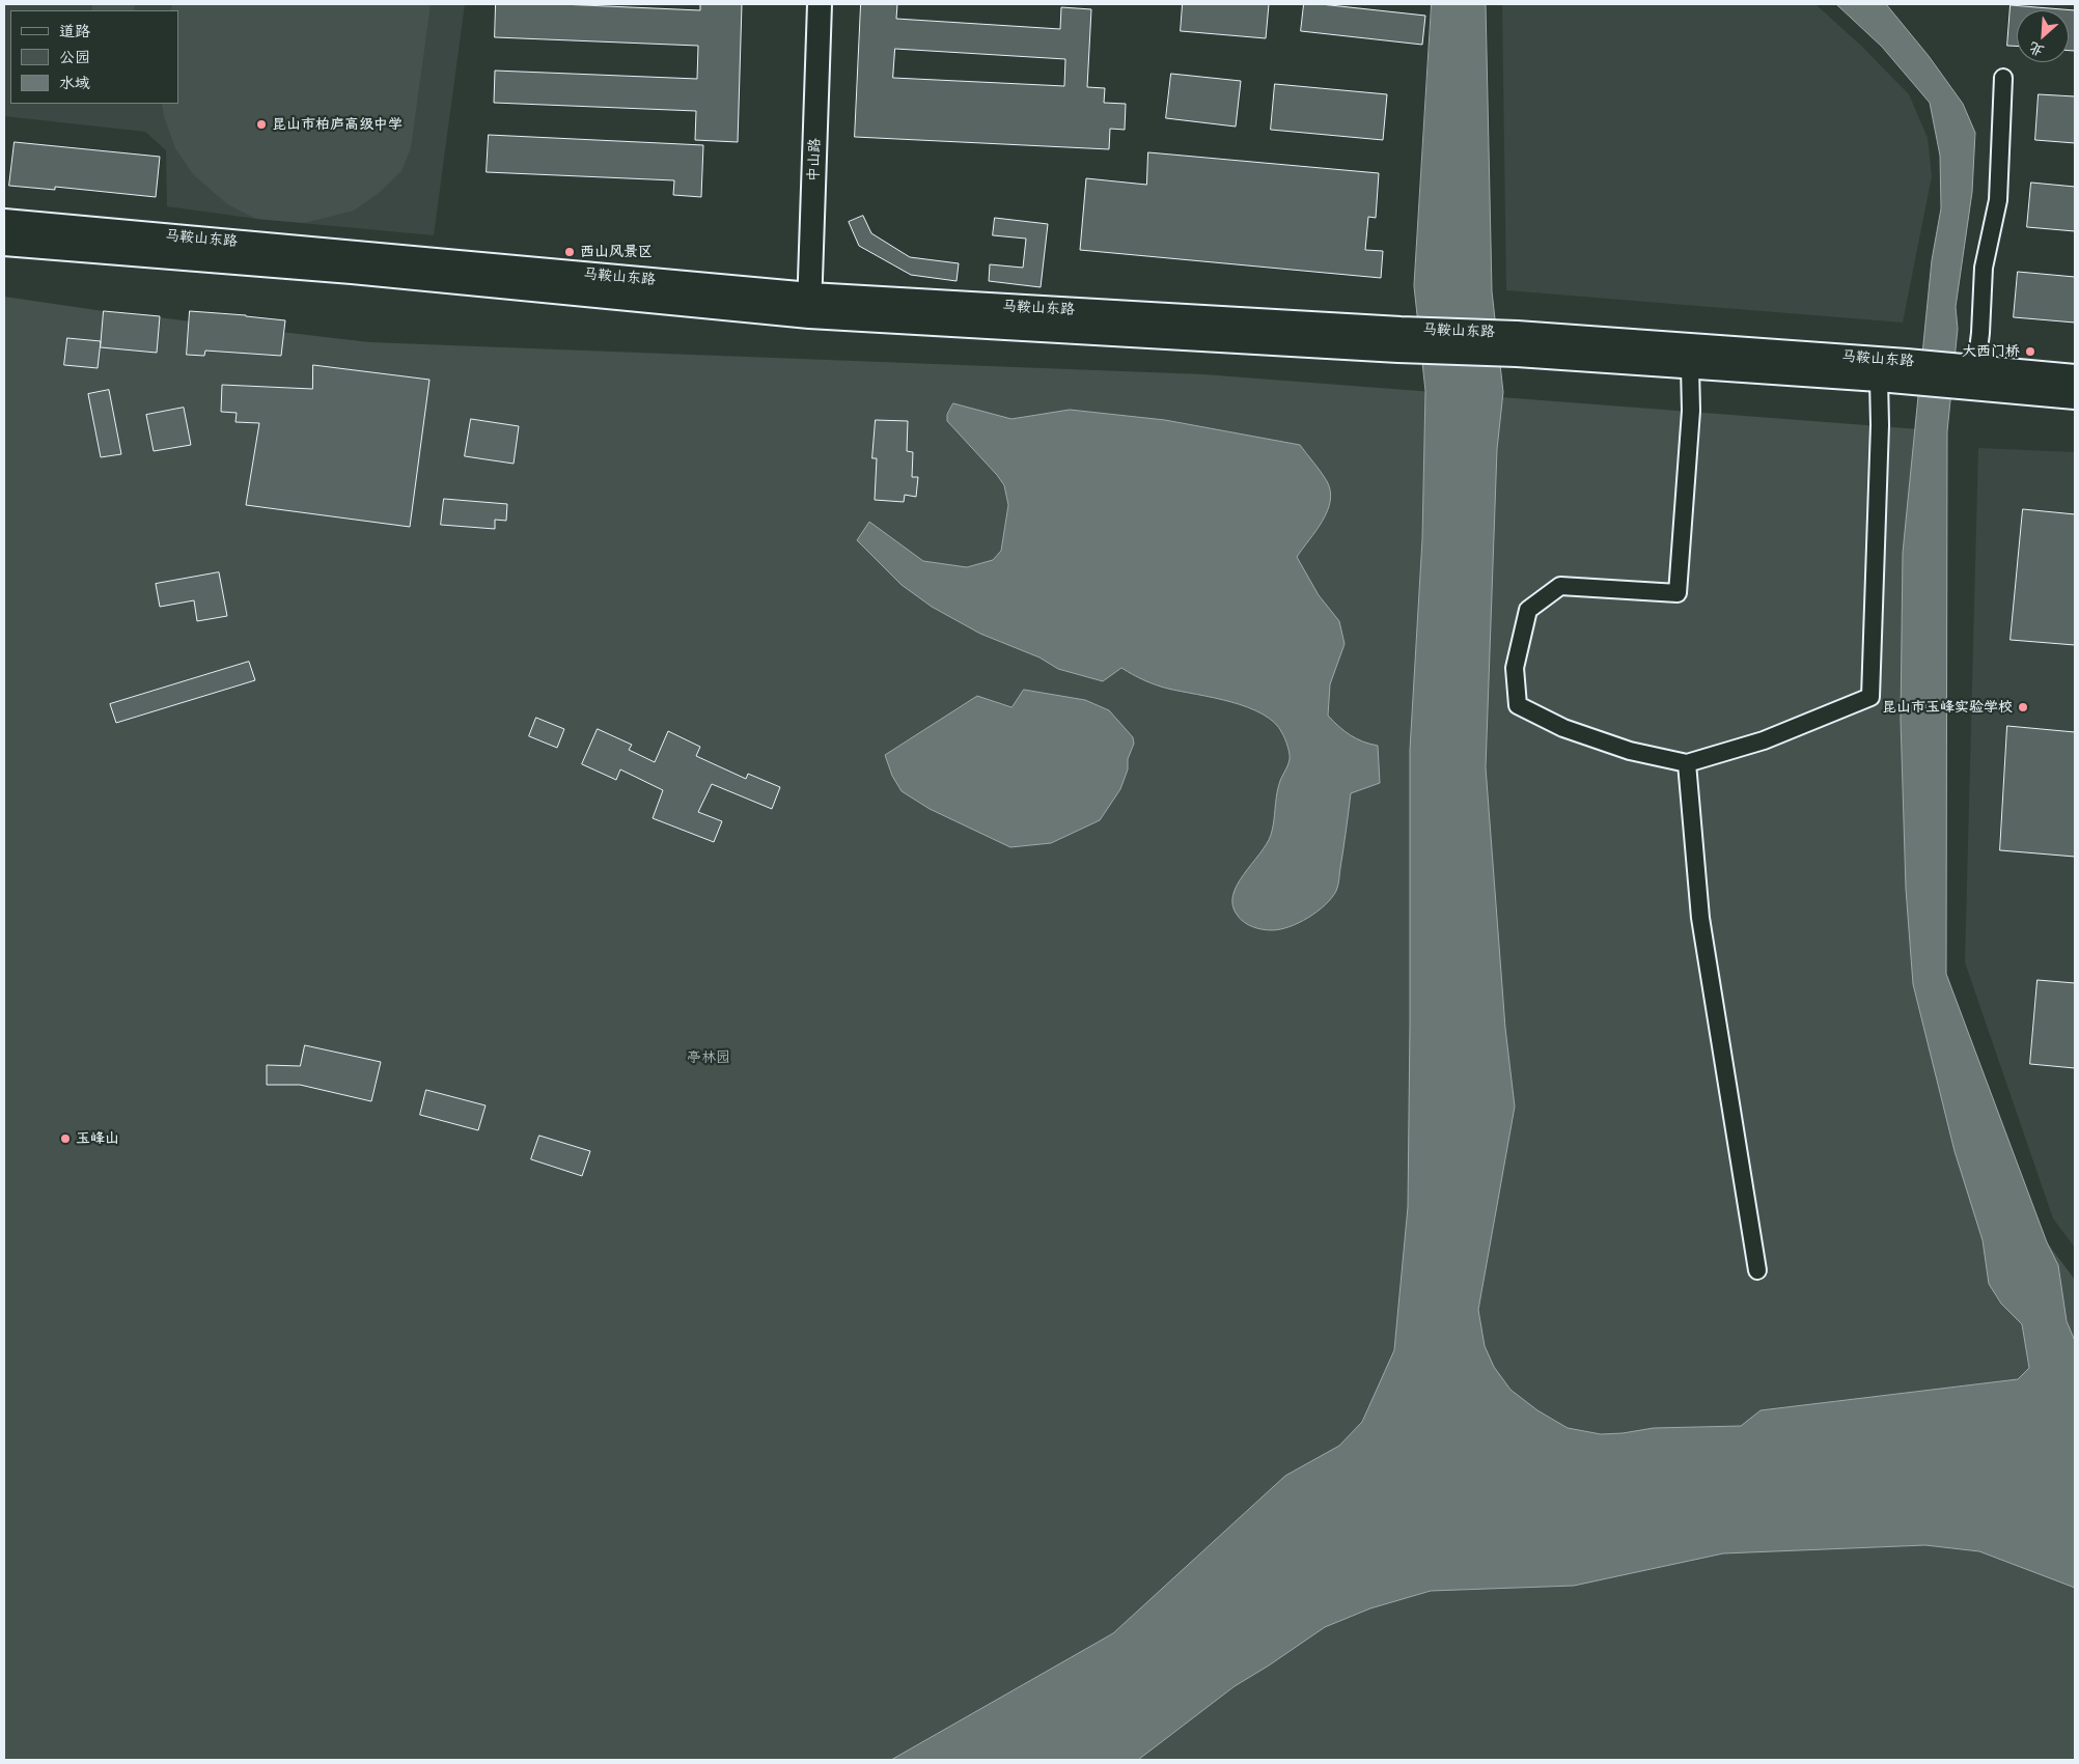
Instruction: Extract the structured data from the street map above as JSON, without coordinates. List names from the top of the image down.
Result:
{
  "streets": {
    "main road": ["中山路", "马鞍山东路"]
  },
  "crossings": [
    ["中山路", "马鞍山东路"]
  ],
  "parks": ["亭林园"],
  "places": [
    "昆山市柏庐高级中学",
    "西山风景区",
    "大西门桥",
    "昆山市玉峰实验学校",
    "玉峰山"
  ],
  "legend": ["道路", "公园", "水域"],
  "north": "bottom left"
}
